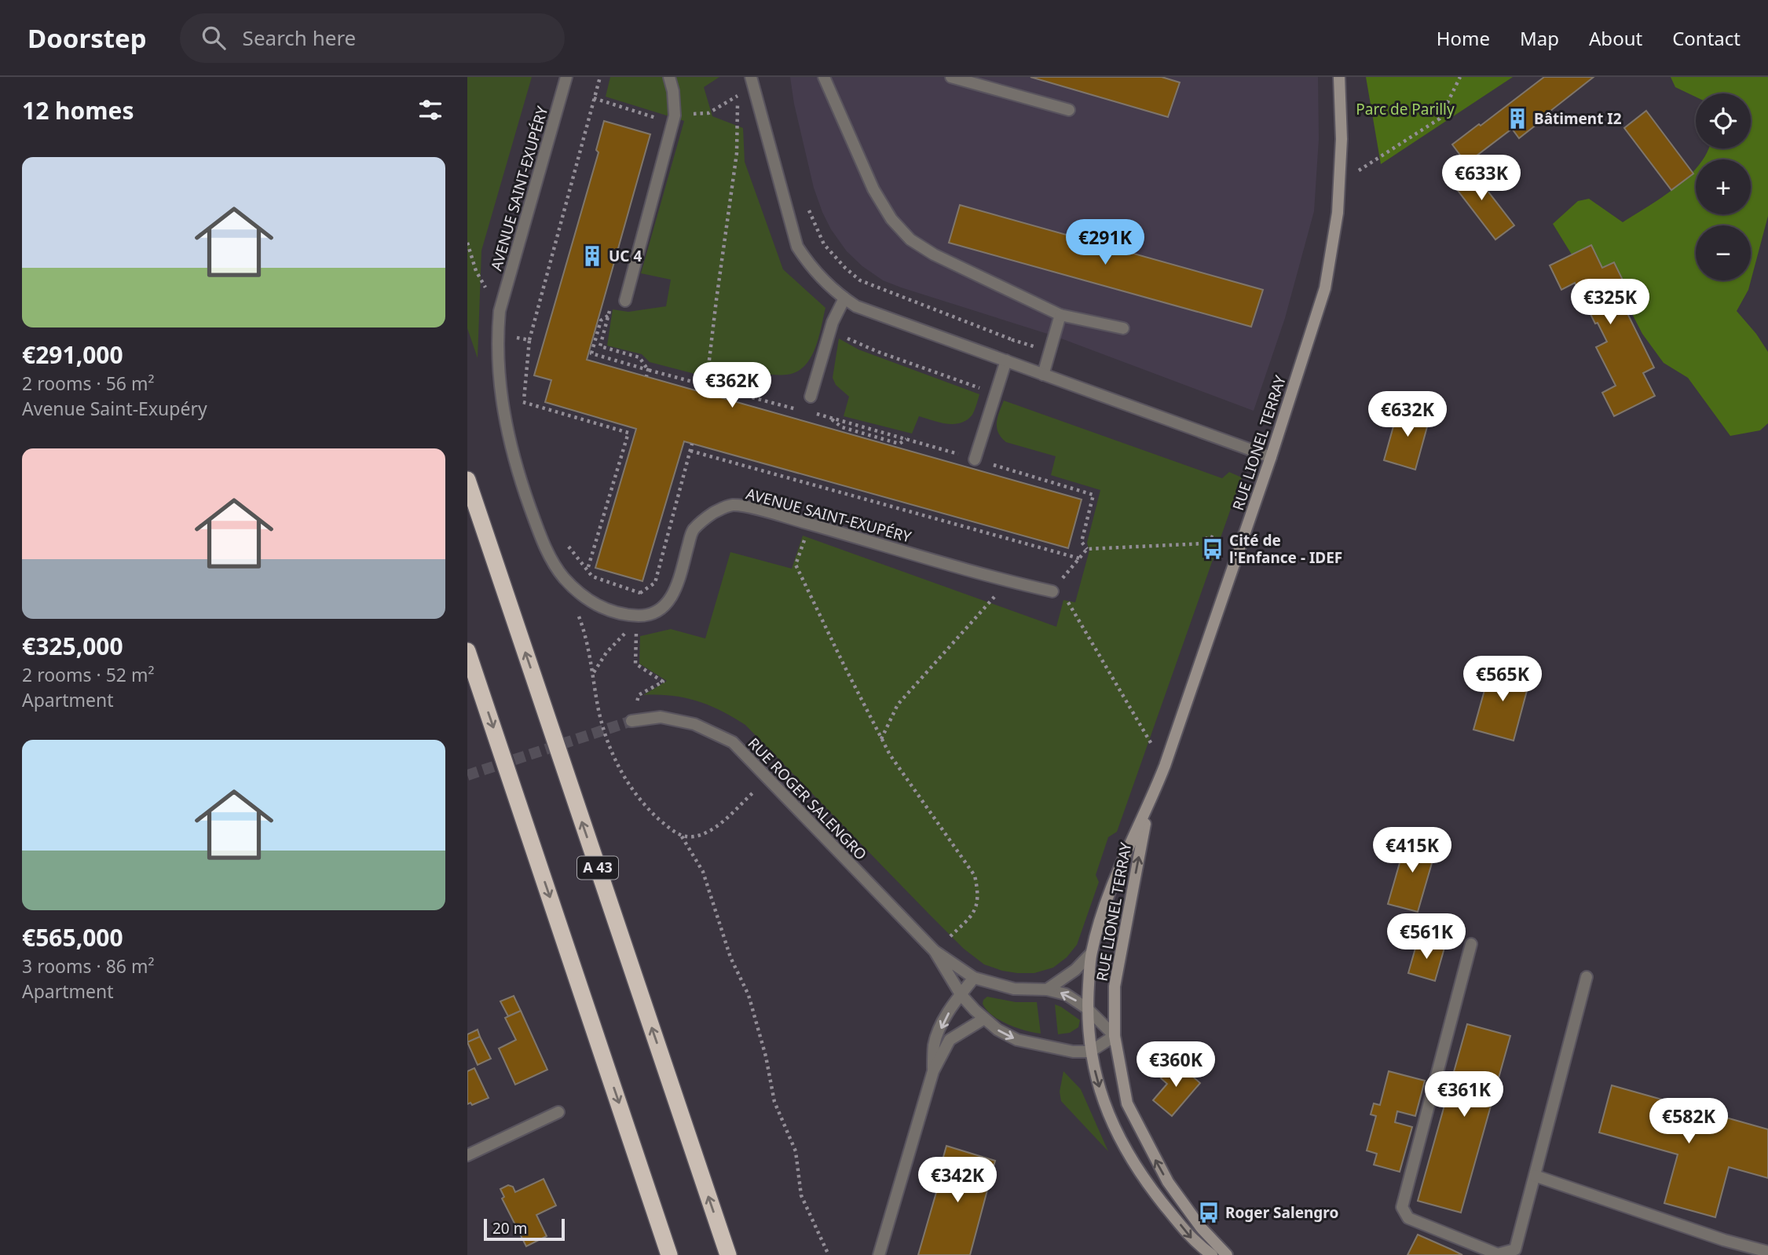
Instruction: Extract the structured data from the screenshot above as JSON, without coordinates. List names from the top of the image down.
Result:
{
  "streets": {
    "highway": ["A 43"],
    "main road": ["RUE LIONEL TERRAY"],
    "street": ["AVENUE SAINT-EXUPÉRY", "RUE ROGER SALENGRO"]
  },
  "crossings": [
    ["RUE LIONEL TERRAY", "RUE ROGER SALENGRO"]
  ],
  "parks": ["Parc de Parilly"],
  "places": {
    "building": ["Bâtiment I2", "UC 4"],
    "bus stop": ["Cité de l'Enfance - IDEF", "Roger Salengro"]
  },
  "scale_bar": "20 m",
  "page": {
    "header": "Doorstep",
    "search": "Search here",
    "nav": [
      "Home",
      "Map",
      "About",
      "Contact"
    ],
    "heading": "12 homes",
    "map_buttons": ["+", "−"],
    "list": [
      {
        "name": "€291,000",
        "note": "2 rooms · 56 m² · Avenue Saint-Exupéry"
      },
      {
        "name": "€325,000",
        "note": "2 rooms · 52 m² · Apartment"
      },
      {
        "name": "€565,000",
        "note": "3 rooms · 86 m² · Apartment"
      }
    ],
    "price": [
      "€633K",
      "€291K",
      "€325K",
      "€362K",
      "€632K",
      "€565K",
      "€415K",
      "€561K",
      "€360K",
      "€361K",
      "€582K",
      "€342K"
    ],
    "scale": "20 m"
  }
}
